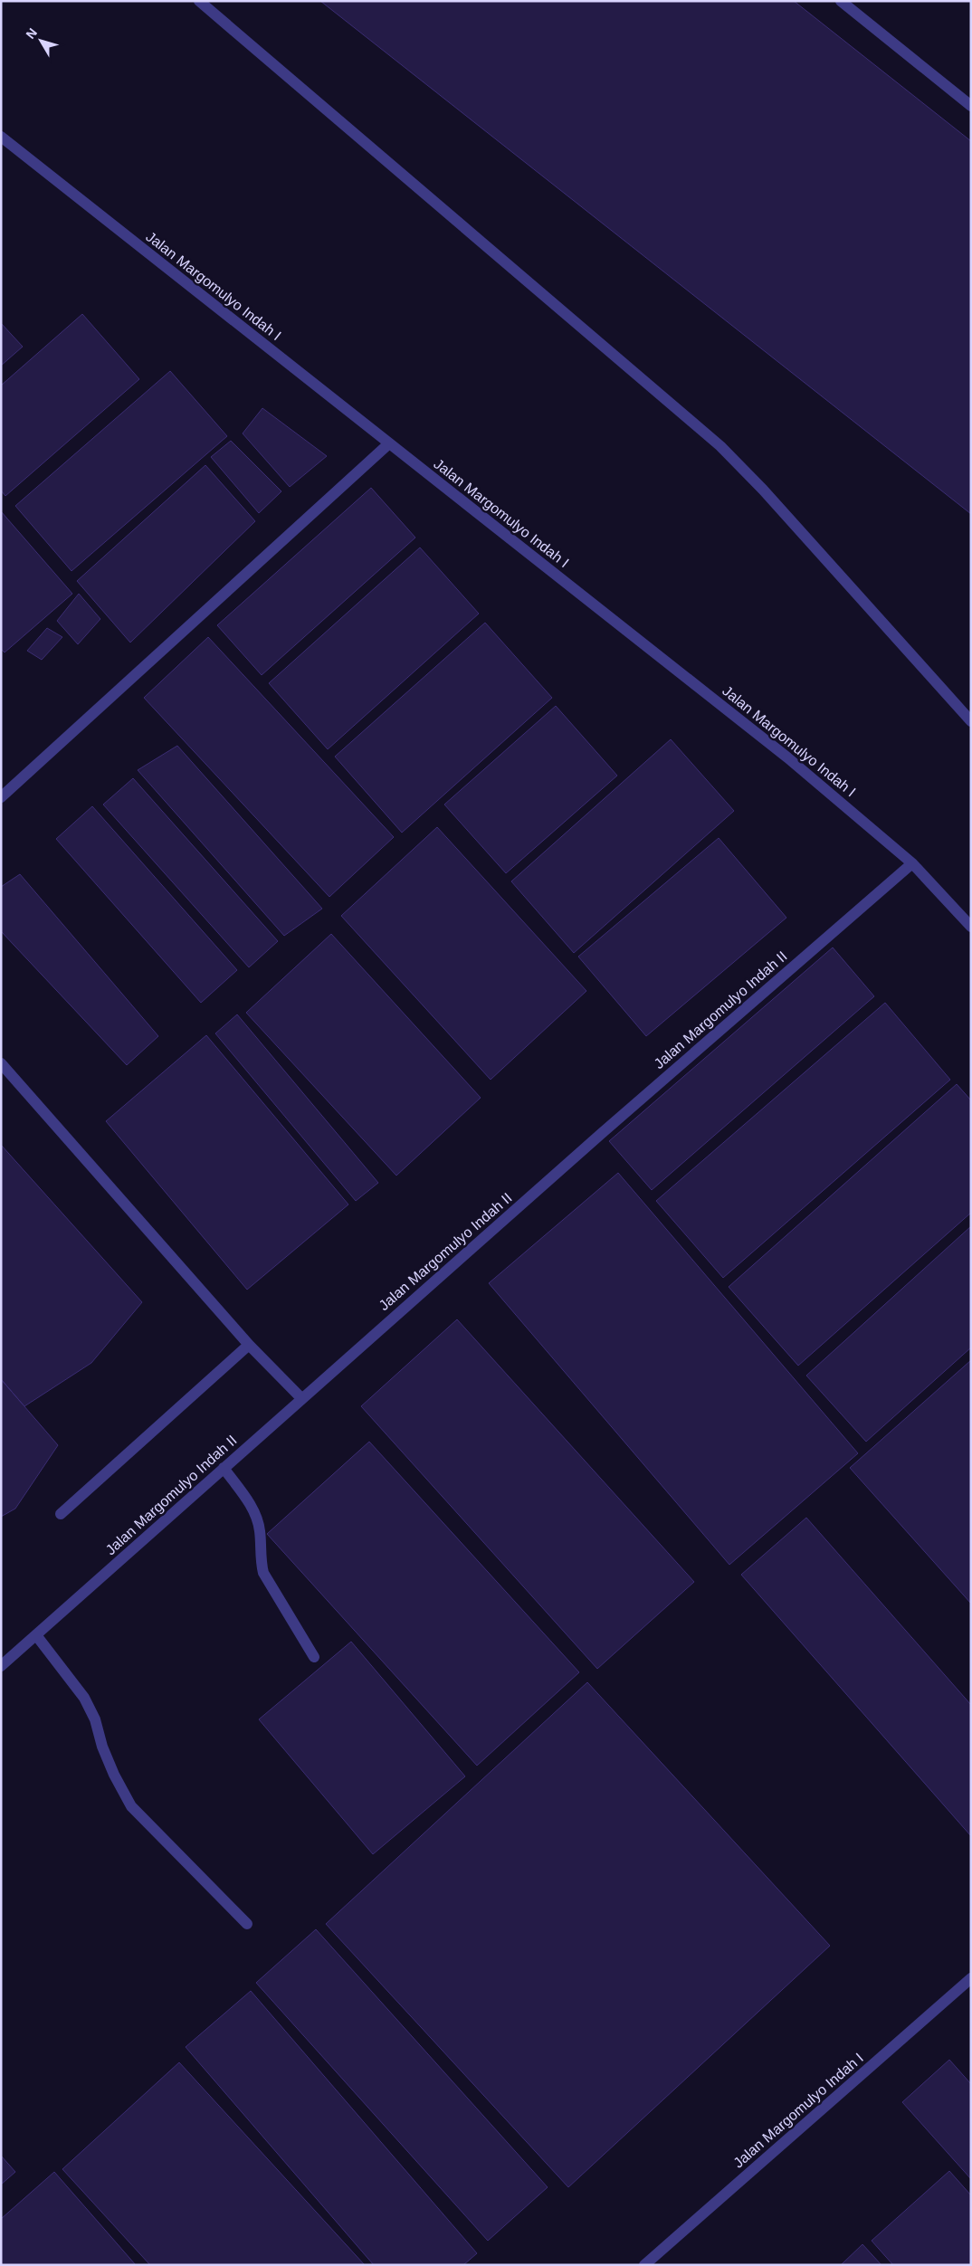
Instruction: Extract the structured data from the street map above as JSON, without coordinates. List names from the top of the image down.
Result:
{
  "streets": {
    "lane": ["Jalan Margomulyo Indah I", "Jalan Margomulyo Indah II"]
  },
  "crossings": [
    ["Jalan Margomulyo Indah I", "Jalan Margomulyo Indah II"]
  ],
  "north": "top left"
}
